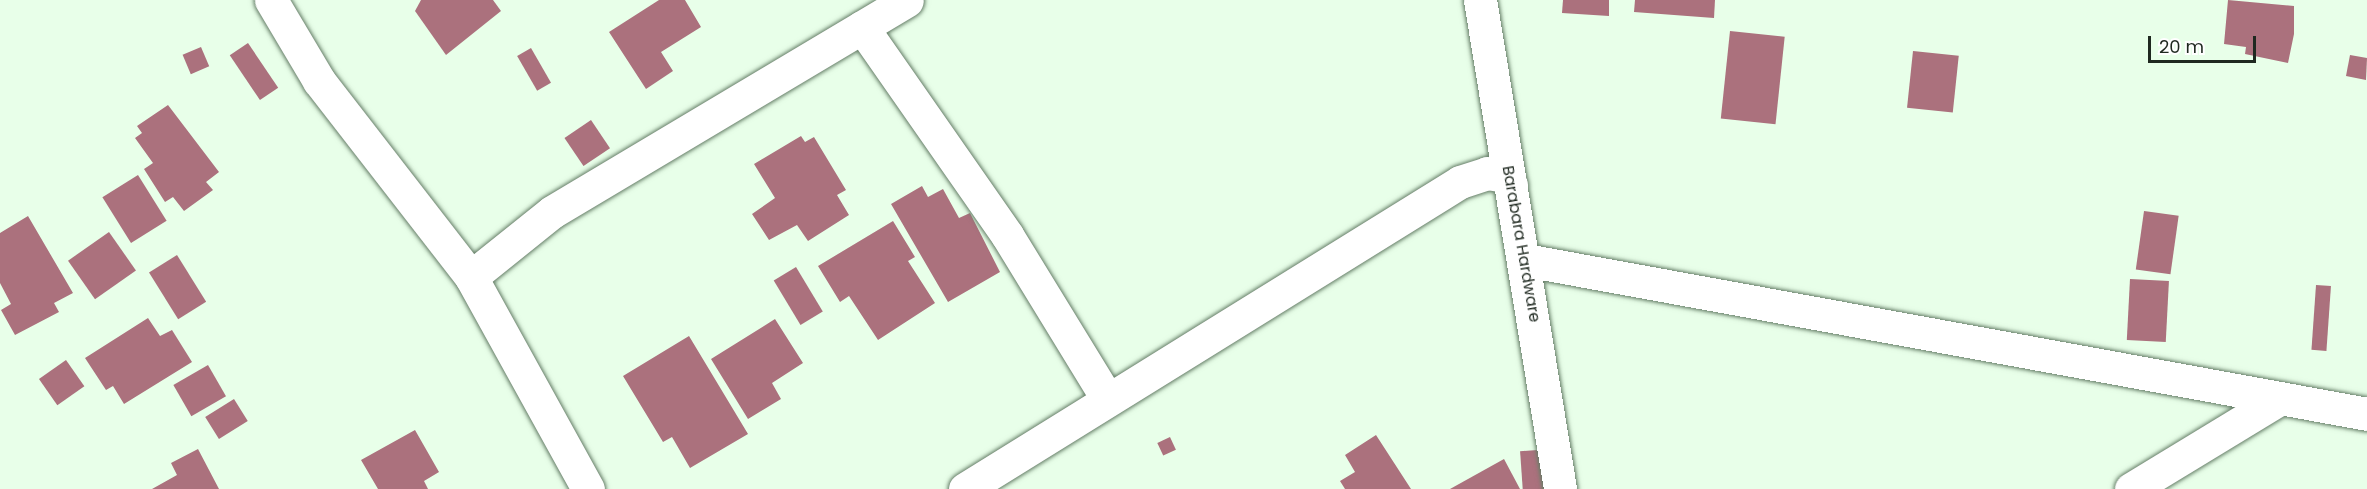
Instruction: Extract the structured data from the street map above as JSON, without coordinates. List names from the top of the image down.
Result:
{
  "streets": {
    "street": ["Barabara Hardware"]
  },
  "scale_bar": "20 m"
}
